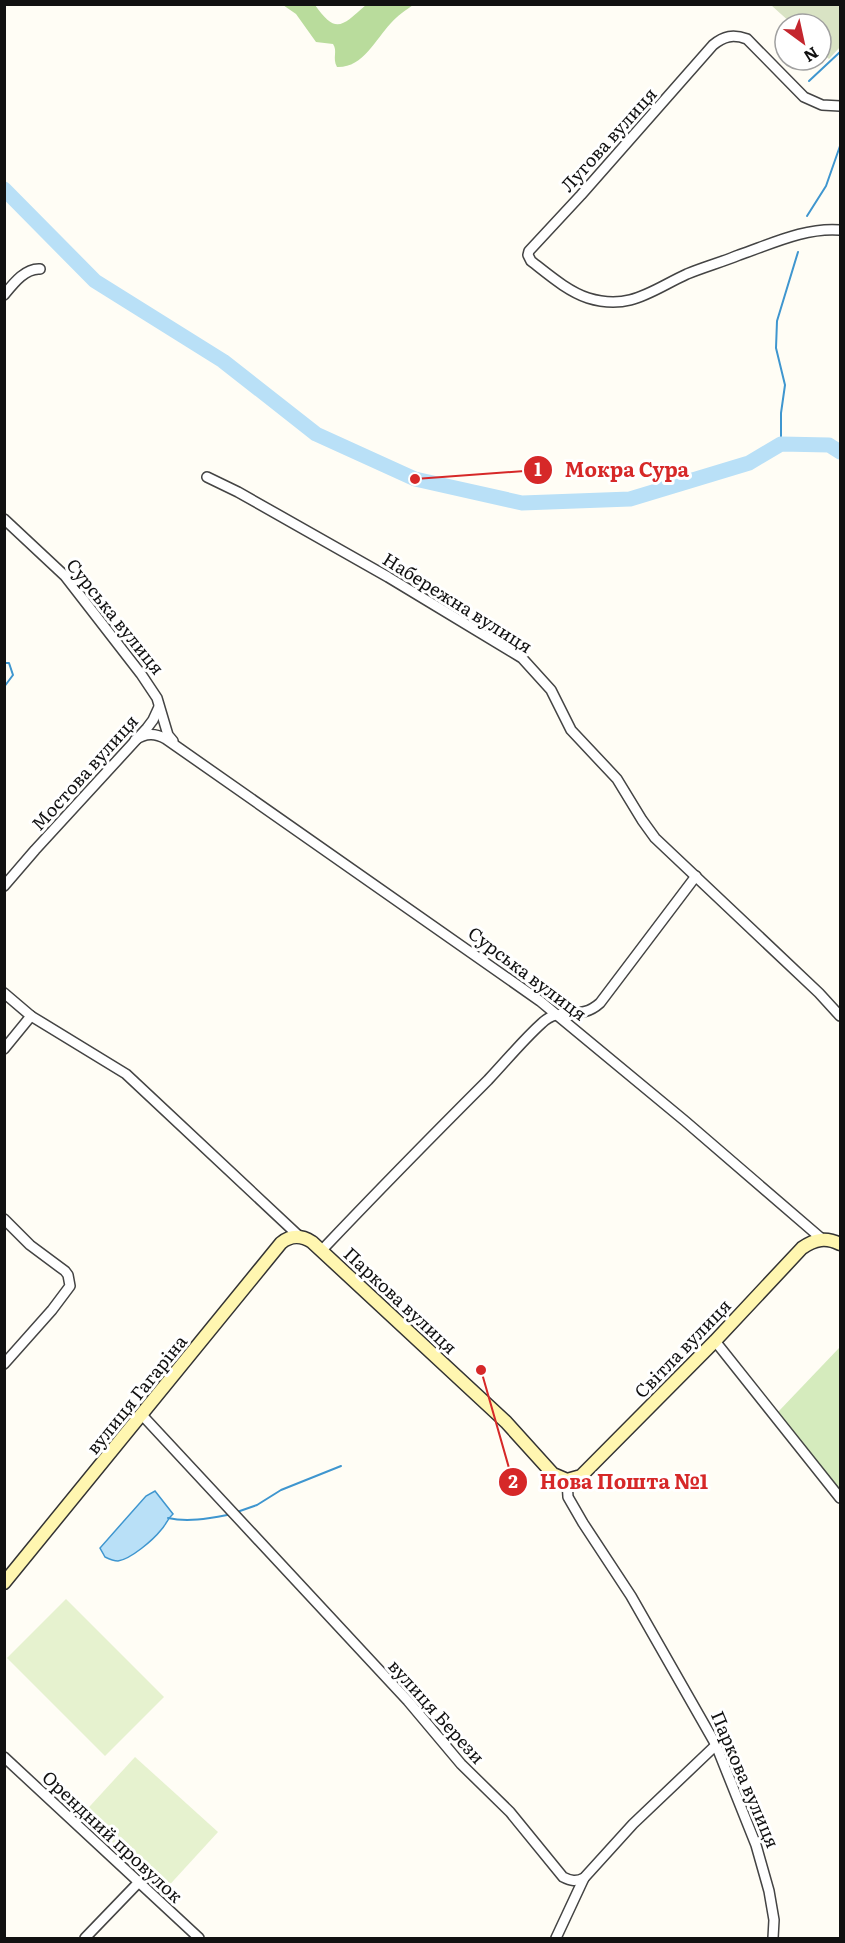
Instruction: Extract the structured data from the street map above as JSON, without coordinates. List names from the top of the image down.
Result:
{
  "streets": {
    "street": [
      "Лугова вулиця",
      "Набережна вулиця",
      "Сурська вулиця",
      "Мостова вулиця",
      "Паркова вулиця",
      "Світла вулиця",
      "вулиця Гагаріна",
      "вулиця Берези",
      "Орендний провулок"
    ]
  },
  "crossings": [
    ["Сурська вулиця", "Мостова вулиця"],
    ["Сурська вулиця", "Світла вулиця"],
    ["Паркова вулиця", "Світла вулиця"],
    ["Паркова вулиця", "вулиця Гагаріна"],
    ["вулиця Гагаріна", "вулиця Берези"]
  ],
  "places": ["Мокра Сура", "Нова Пошта №1"],
  "north": "bottom right"
}
